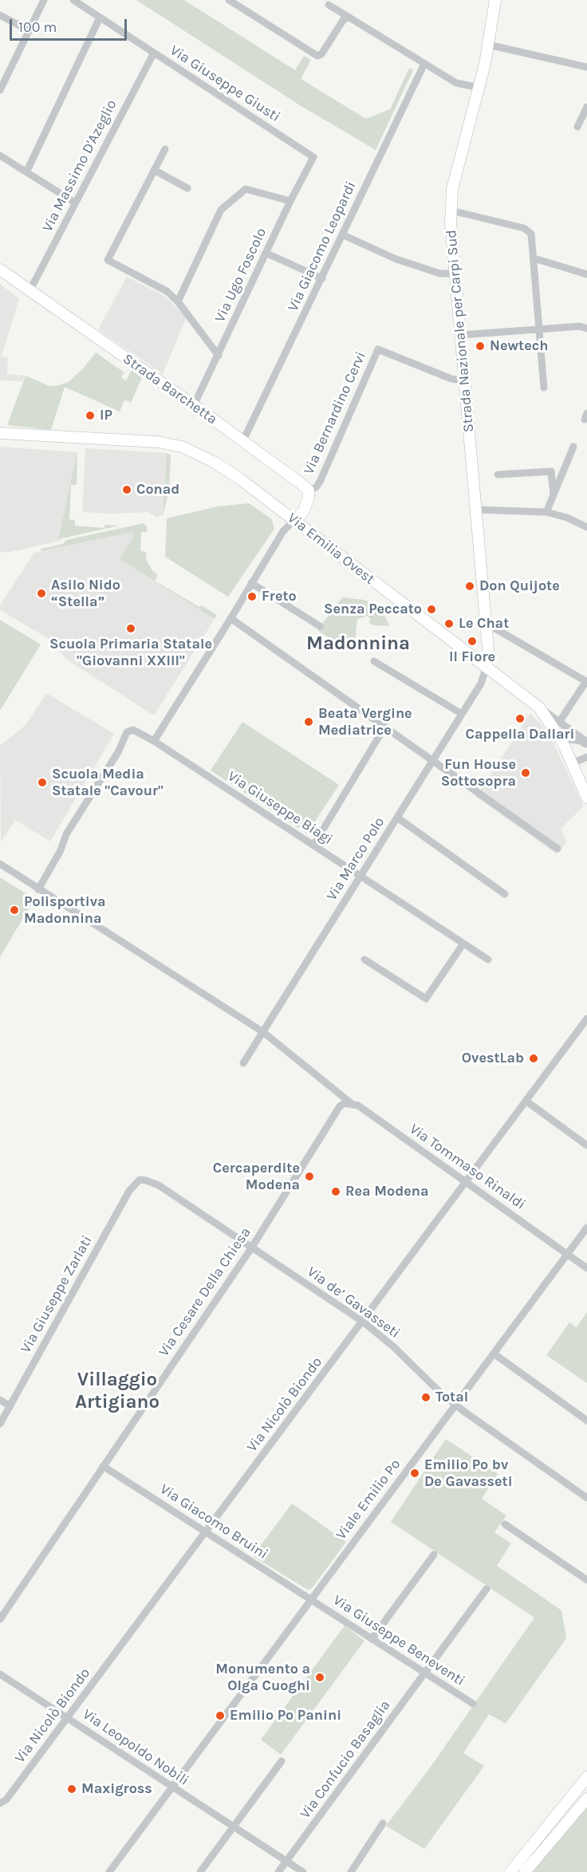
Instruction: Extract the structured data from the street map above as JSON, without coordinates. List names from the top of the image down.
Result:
{
  "streets": {
    "street": [
      "Via Giuseppe Giusti",
      "Via Massimo D'Azeglio",
      "Via Giacomo Leopardi",
      "Via Ugo Foscolo",
      "Strada Nazionale per Carpi Sud",
      "Strada Barchetta",
      "Via Bernardino Cervi",
      "Via Emilia Ovest",
      "Via Giuseppe Biagi",
      "Via Marco Polo",
      "Via Tommaso Rinaldi",
      "Via Cesare Della Chiesa",
      "Via Giuseppe Zarlati",
      "Via de’ Gavasseti",
      "Via Nicolò Biondo",
      "Viale Emilio Po",
      "Via Giacomo Bruini",
      "Via Giuseppe Beneventi",
      "Via Leopoldo Nobili",
      "Via Confucio Basaglia"
    ]
  },
  "crossings": [
    ["Via Giuseppe Giusti", "Via Massimo D'Azeglio"],
    ["Via Giuseppe Giusti", "Via Ugo Foscolo"],
    ["Via Massimo D'Azeglio", "Strada Barchetta"],
    ["Via Giacomo Leopardi", "Strada Barchetta"],
    ["Via Ugo Foscolo", "Strada Barchetta"],
    ["Strada Nazionale per Carpi Sud", "Via Bernardino Cervi"],
    ["Strada Nazionale per Carpi Sud", "Via Emilia Ovest"],
    ["Strada Nazionale per Carpi Sud", "Via Marco Polo"],
    ["Strada Barchetta", "Via Bernardino Cervi"],
    ["Via Emilia Ovest", "Via Marco Polo"],
    ["Via Giuseppe Biagi", "Via Marco Polo"],
    ["Via Giuseppe Biagi", "Via Tommaso Rinaldi"],
    ["Via Marco Polo", "Via Tommaso Rinaldi"],
    ["Via Tommaso Rinaldi", "Via Cesare Della Chiesa"],
    ["Via Tommaso Rinaldi", "Via Nicolò Biondo"],
    ["Via Tommaso Rinaldi", "Viale Emilio Po"],
    ["Via Cesare Della Chiesa", "Via de’ Gavasseti"],
    ["Via Cesare Della Chiesa", "Via Giacomo Bruini"],
    ["Via Giuseppe Zarlati", "Via de’ Gavasseti"],
    ["Via de’ Gavasseti", "Via Nicolò Biondo"],
    ["Via de’ Gavasseti", "Viale Emilio Po"],
    ["Via Nicolò Biondo", "Via Giacomo Bruini"],
    ["Via Nicolò Biondo", "Via Leopoldo Nobili"],
    ["Viale Emilio Po", "Via Giacomo Bruini"],
    ["Viale Emilio Po", "Via Giuseppe Beneventi"],
    ["Viale Emilio Po", "Via Leopoldo Nobili"],
    ["Via Giacomo Bruini", "Via Giuseppe Beneventi"],
    ["Via Giuseppe Beneventi", "Via Confucio Basaglia"],
    ["Via Leopoldo Nobili", "Via Confucio Basaglia"]
  ],
  "districts": ["Madonnina", "Villaggio Artigiano"],
  "places": [
    "Newtech",
    "IP",
    "Conad",
    "Don Quijote",
    "Asilo Nido “Stella”",
    "Freto",
    "Senza Peccato",
    "Le Chat",
    "Scuola Primaria Statale \"Giovanni XXIII\"",
    "Il Fiore",
    "Cappella Dallari",
    "Beata Vergine Mediatrice",
    "Fun House Sottosopra",
    "Scuola Media Statale \"Cavour\"",
    "Polisportiva Madonnina",
    "OvestLab",
    "Cercaperdite Modena",
    "Rea Modena",
    "Total",
    "Emilio Po bv De Gavasseti",
    "Monumento a Olga Cuoghi",
    "Emilio Po Panini",
    "Maxigross"
  ],
  "scale_bar": "100 m"
}
